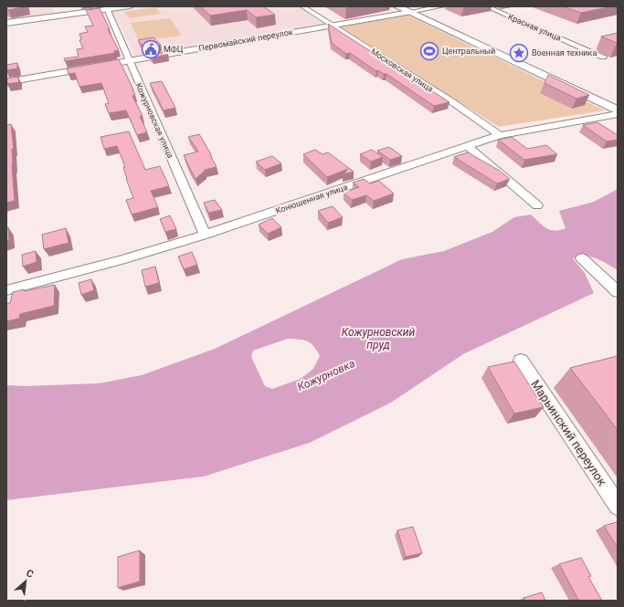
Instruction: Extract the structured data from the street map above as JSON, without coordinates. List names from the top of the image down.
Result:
{
  "streets": {
    "street": [
      "Красная улица",
      "Первомайский переулок",
      "Московская улица",
      "Кожурновская улица",
      "Конюшенная улица",
      "Марьинский переулок"
    ]
  },
  "crossings": [
    ["Первомайский переулок", "Московская улица"],
    ["Первомайский переулок", "Кожурновская улица"],
    ["Московская улица", "Конюшенная улица"],
    ["Кожурновская улица", "Конюшенная улица"]
  ],
  "water": ["Кожурновский пруд", "Кожурновка"],
  "places": {
    "public building": ["МФЦ"],
    "sports": ["Центральный"],
    "place": ["Военная техника"]
  },
  "north": "top right"
}
